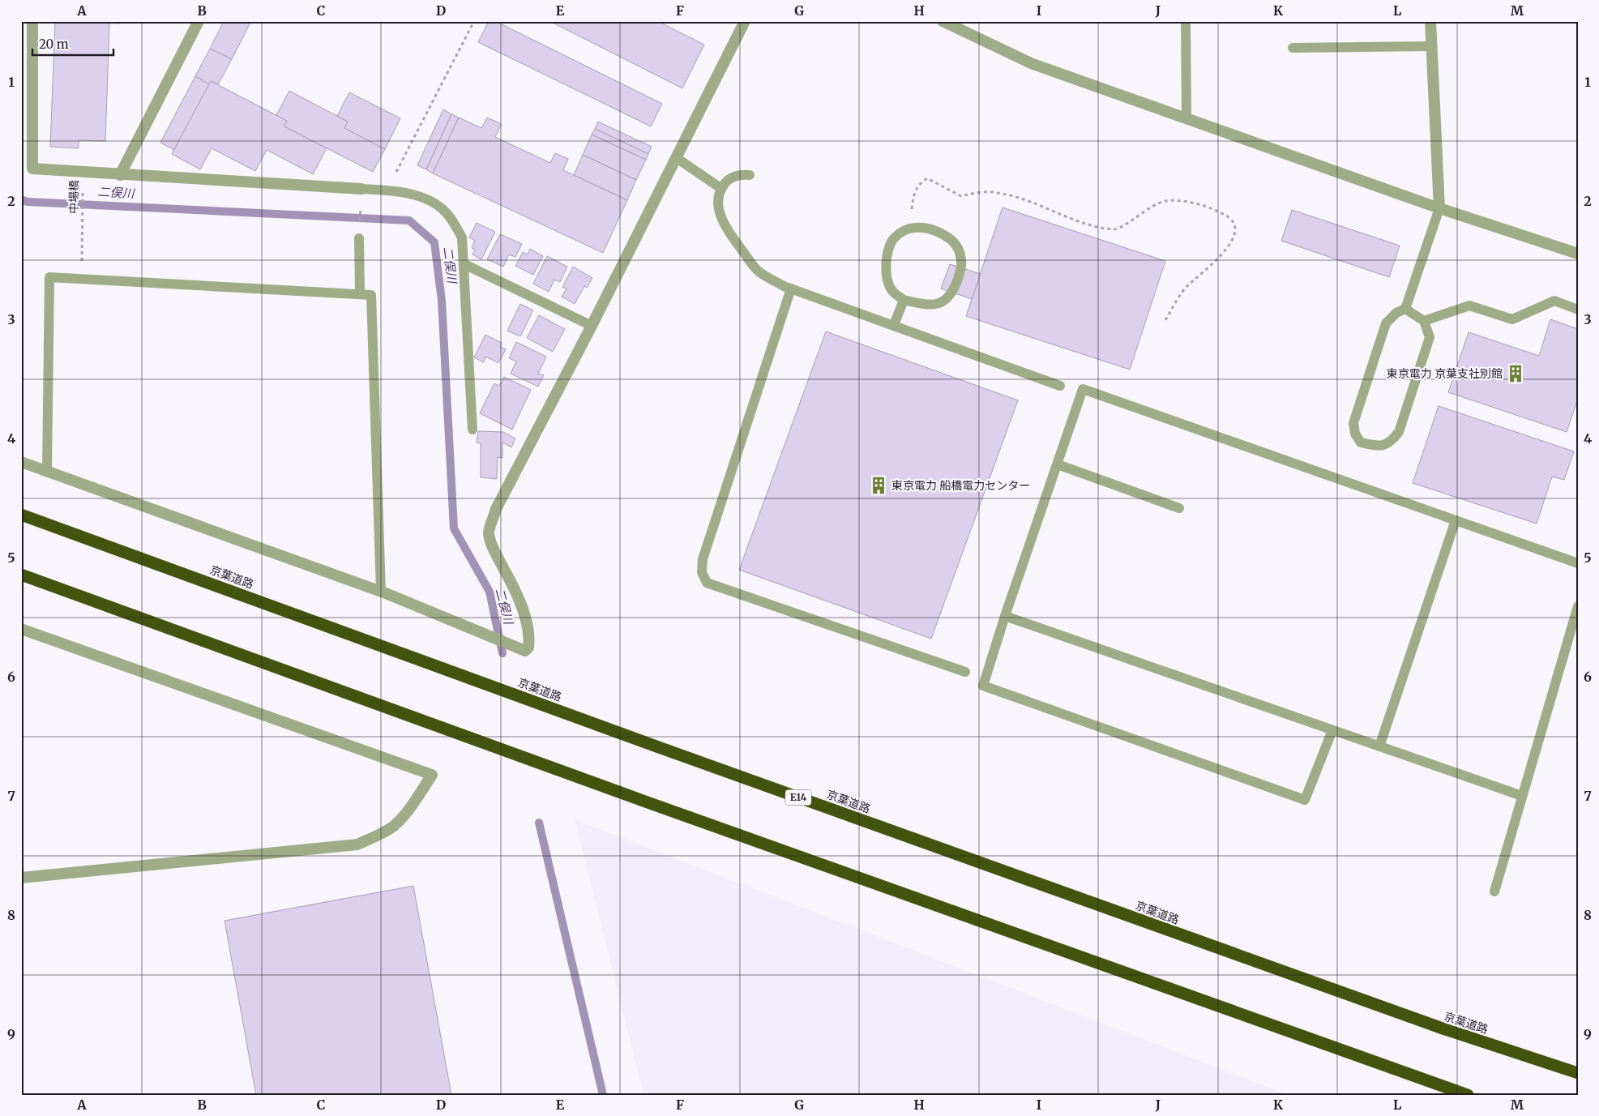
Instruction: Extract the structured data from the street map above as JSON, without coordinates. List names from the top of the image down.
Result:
{
  "streets": {
    "highway": ["京葉道路", "E14"],
    "path": ["中場橋"]
  },
  "water": ["二俣川"],
  "places": {
    "building": ["東京電力 京葉支社別館", "東京電力 船橋電力センター"]
  },
  "scale_bar": "20 m",
  "grid": {
    "columns": [
      "A",
      "B",
      "C",
      "D",
      "E",
      "F",
      "G",
      "H",
      "I",
      "J",
      "K",
      "L",
      "M"
    ],
    "rows": [
      "1",
      "2",
      "3",
      "4",
      "5",
      "6",
      "7",
      "8",
      "9"
    ]
  }
}
